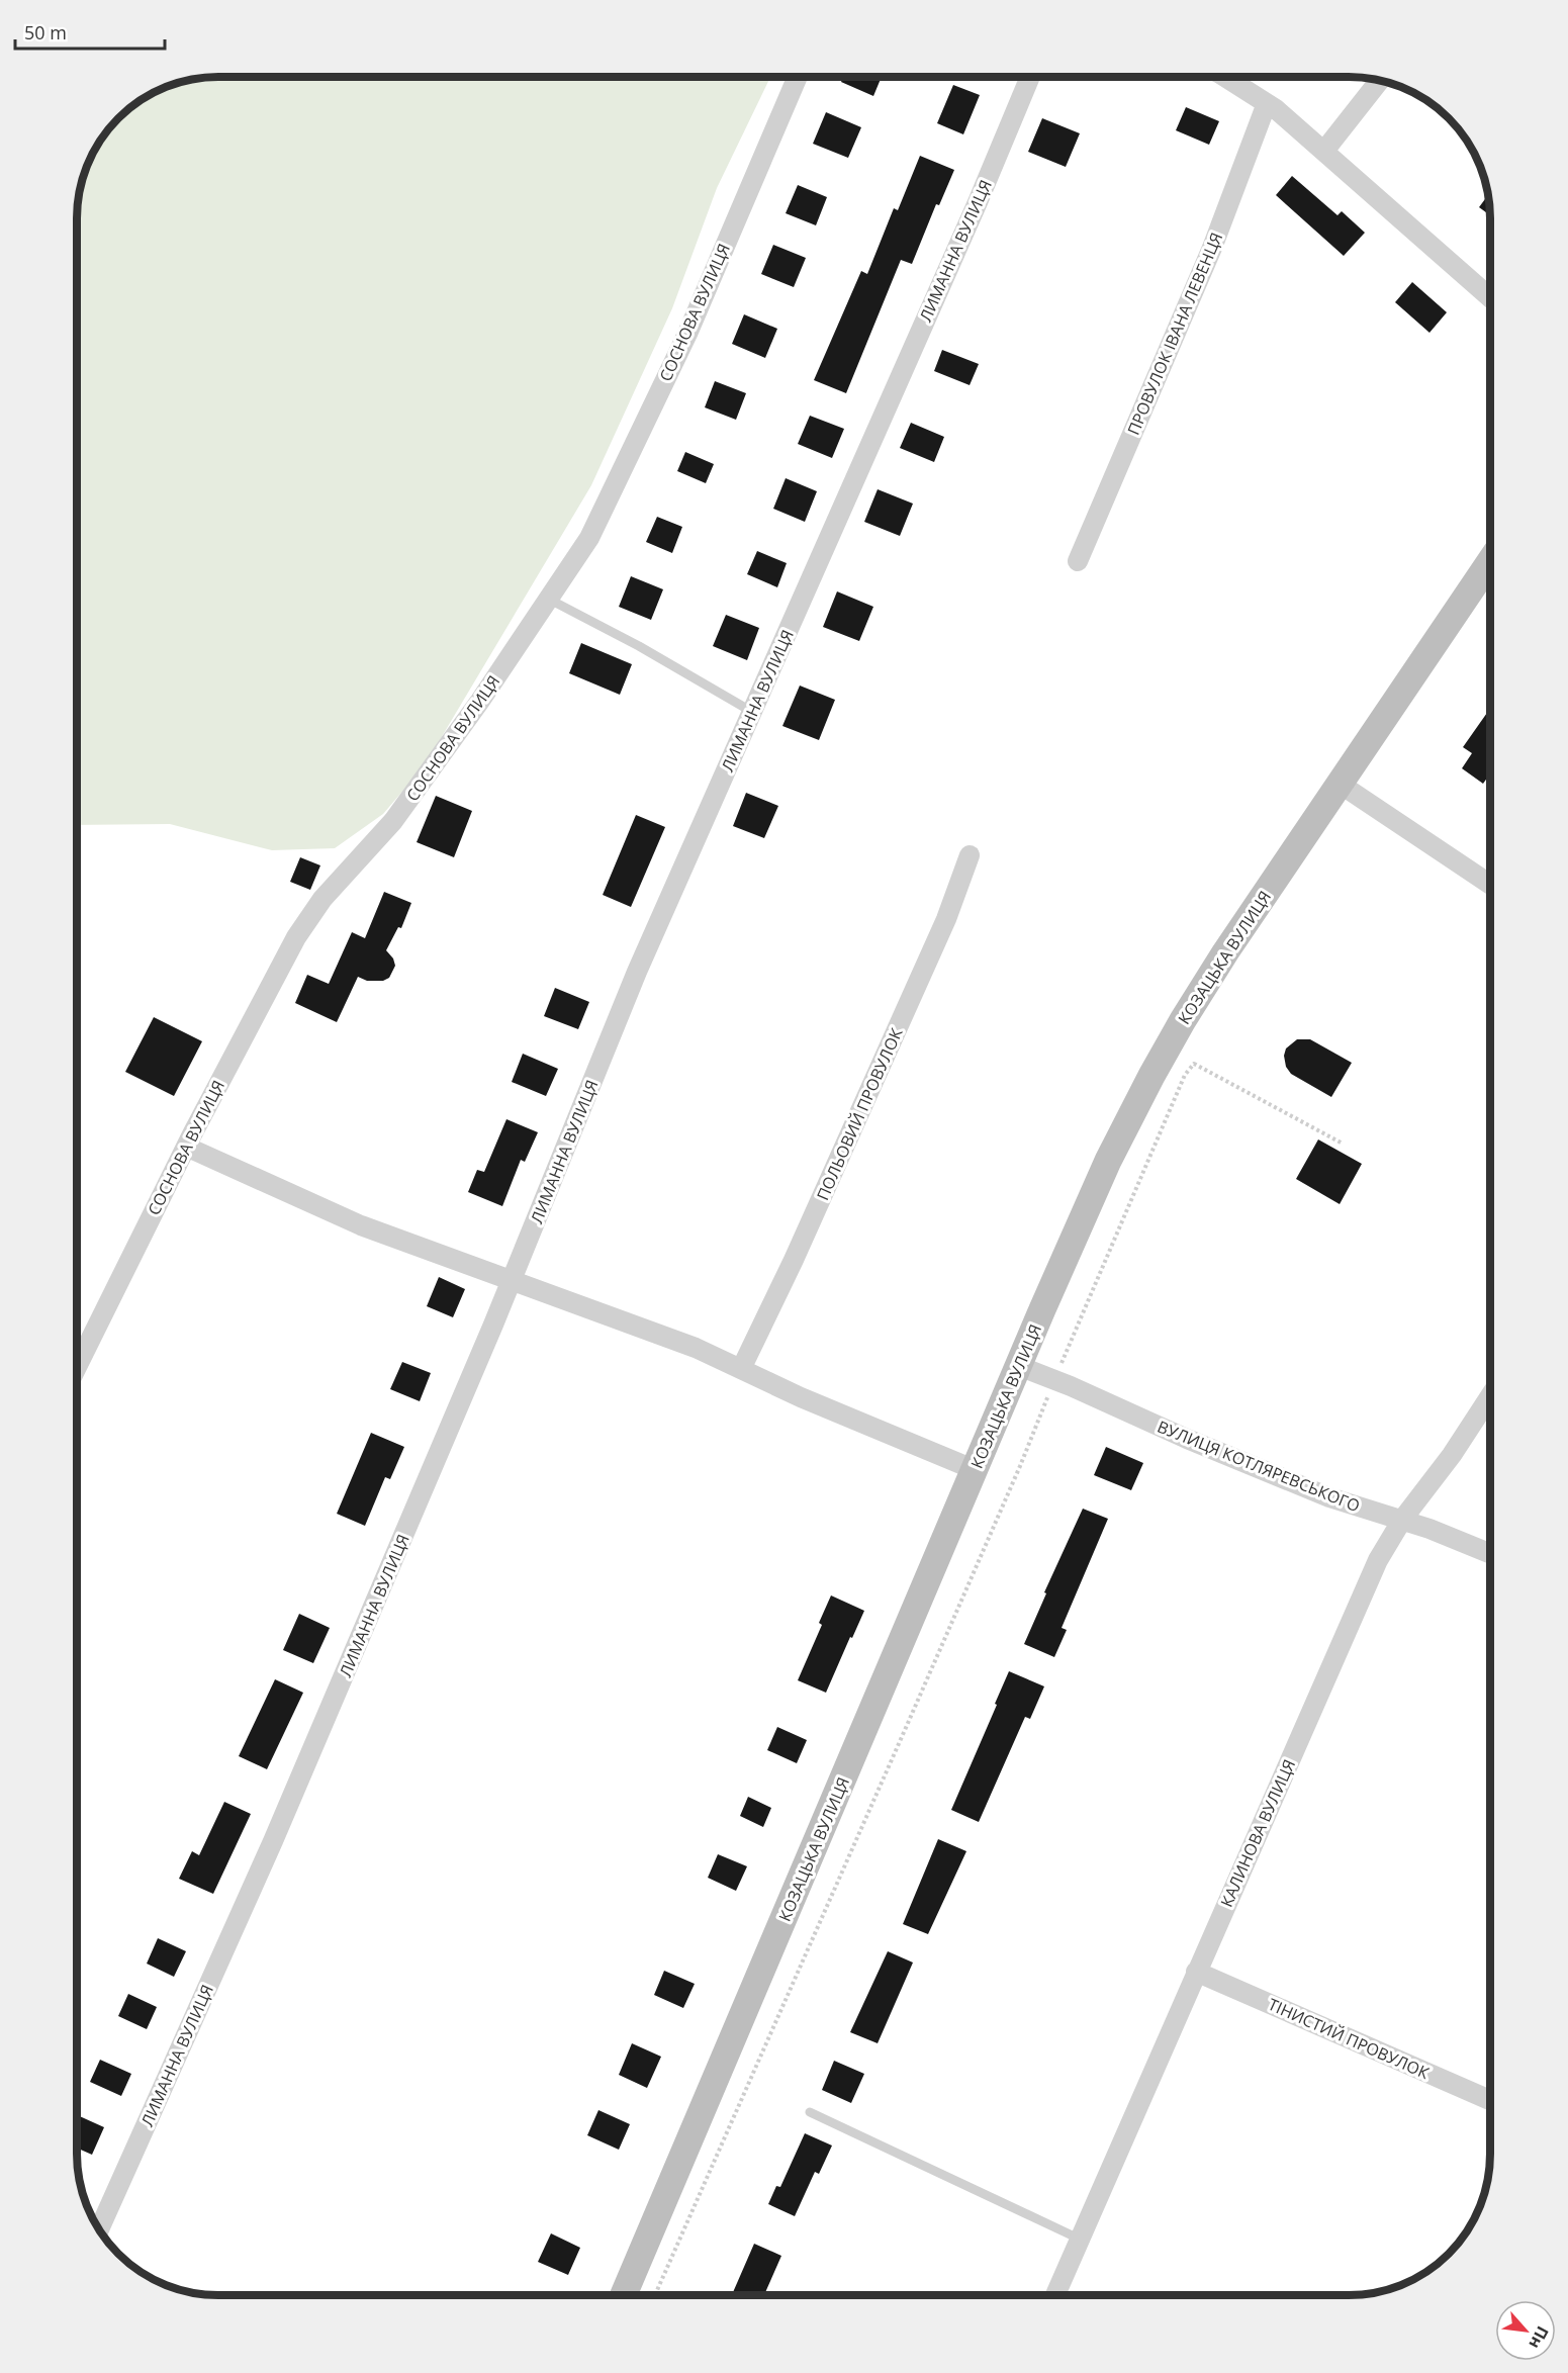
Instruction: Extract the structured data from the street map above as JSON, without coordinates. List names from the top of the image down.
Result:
{
  "streets": {
    "main road": ["КОЗАЦЬКА ВУЛИЦЯ"],
    "street": [
      "ЛИМАННА ВУЛИЦЯ",
      "СОСНОВА ВУЛИЦЯ",
      "ПРОВУЛОК ІВАНА ЛЕВЕНЦЯ",
      "ПОЛЬОВИЙ ПРОВУЛОК",
      "ВУЛИЦЯ КОТЛЯРЕВСЬКОГО",
      "КАЛИНОВА ВУЛИЦЯ",
      "ТІНИСТИЙ ПРОВУЛОК"
    ]
  },
  "crossings": [
    ["КОЗАЦЬКА ВУЛИЦЯ", "ВУЛИЦЯ КОТЛЯРЕВСЬКОГО"],
    ["ВУЛИЦЯ КОТЛЯРЕВСЬКОГО", "КАЛИНОВА ВУЛИЦЯ"],
    ["КАЛИНОВА ВУЛИЦЯ", "ТІНИСТИЙ ПРОВУЛОК"]
  ],
  "scale_bar": "50 m",
  "north": "bottom right"
}
